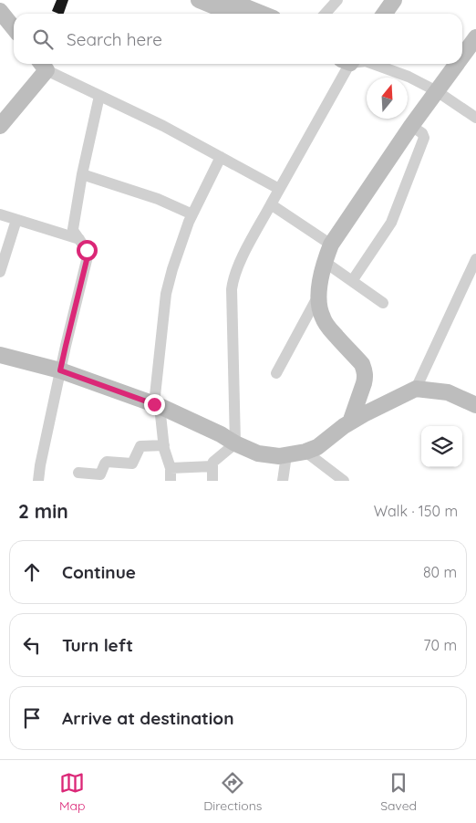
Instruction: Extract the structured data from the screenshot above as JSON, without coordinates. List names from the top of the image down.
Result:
{
  "north": "top",
  "page": {
    "search": "Search here",
    "heading": ["2 min", "Walk · 150 m"],
    "list": [
      ["Continue", "80 m"],
      ["Turn left", "70 m"],
      "Arrive at destination"
    ],
    "nav": ["Map", "Directions", "Saved"]
  }
}
